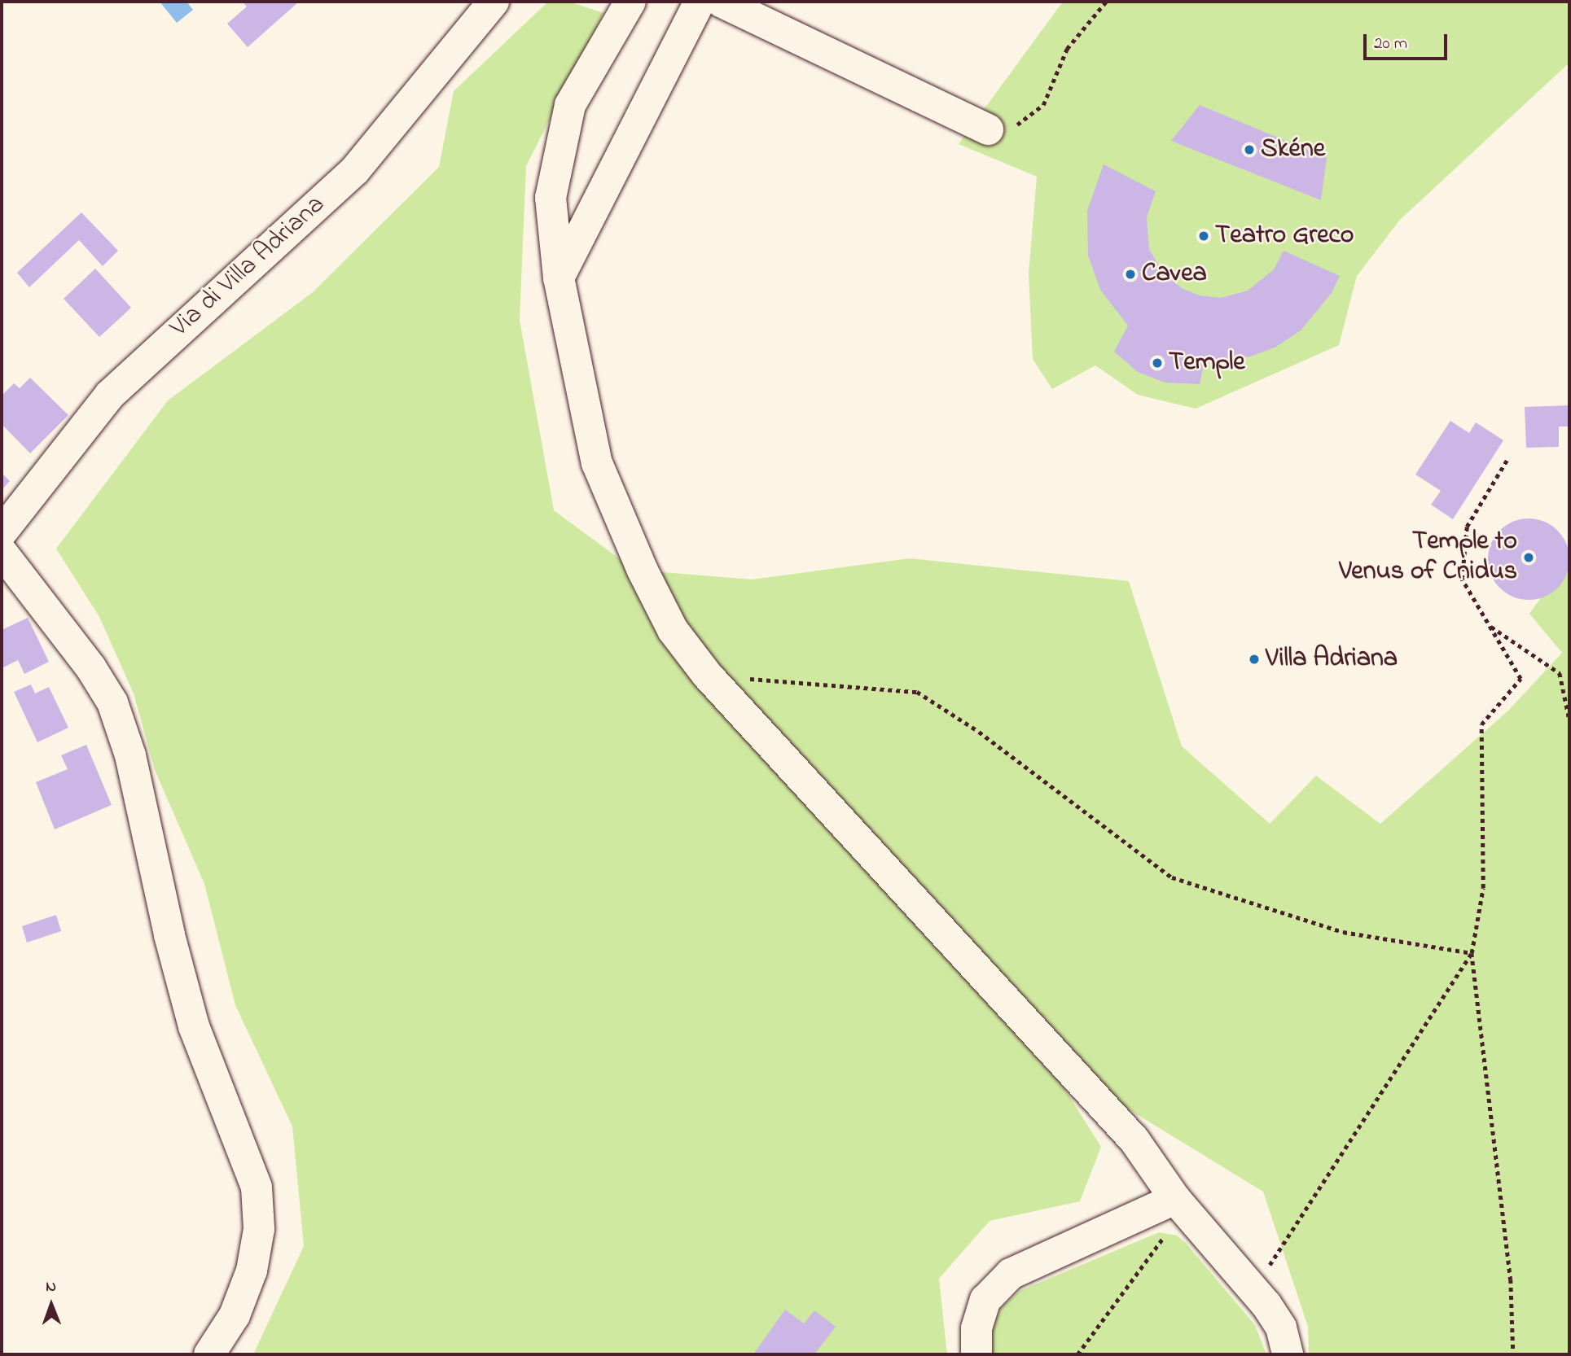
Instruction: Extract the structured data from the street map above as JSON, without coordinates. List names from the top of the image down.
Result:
{
  "streets": {
    "street": ["Via di Villa Adriana"]
  },
  "places": [
    "Skéne",
    "Teatro Greco",
    "Cavea",
    "Temple",
    "Temple to Venus of Cnidus",
    "Villa Adriana"
  ],
  "scale_bar": "20 m",
  "north": "top"
}
